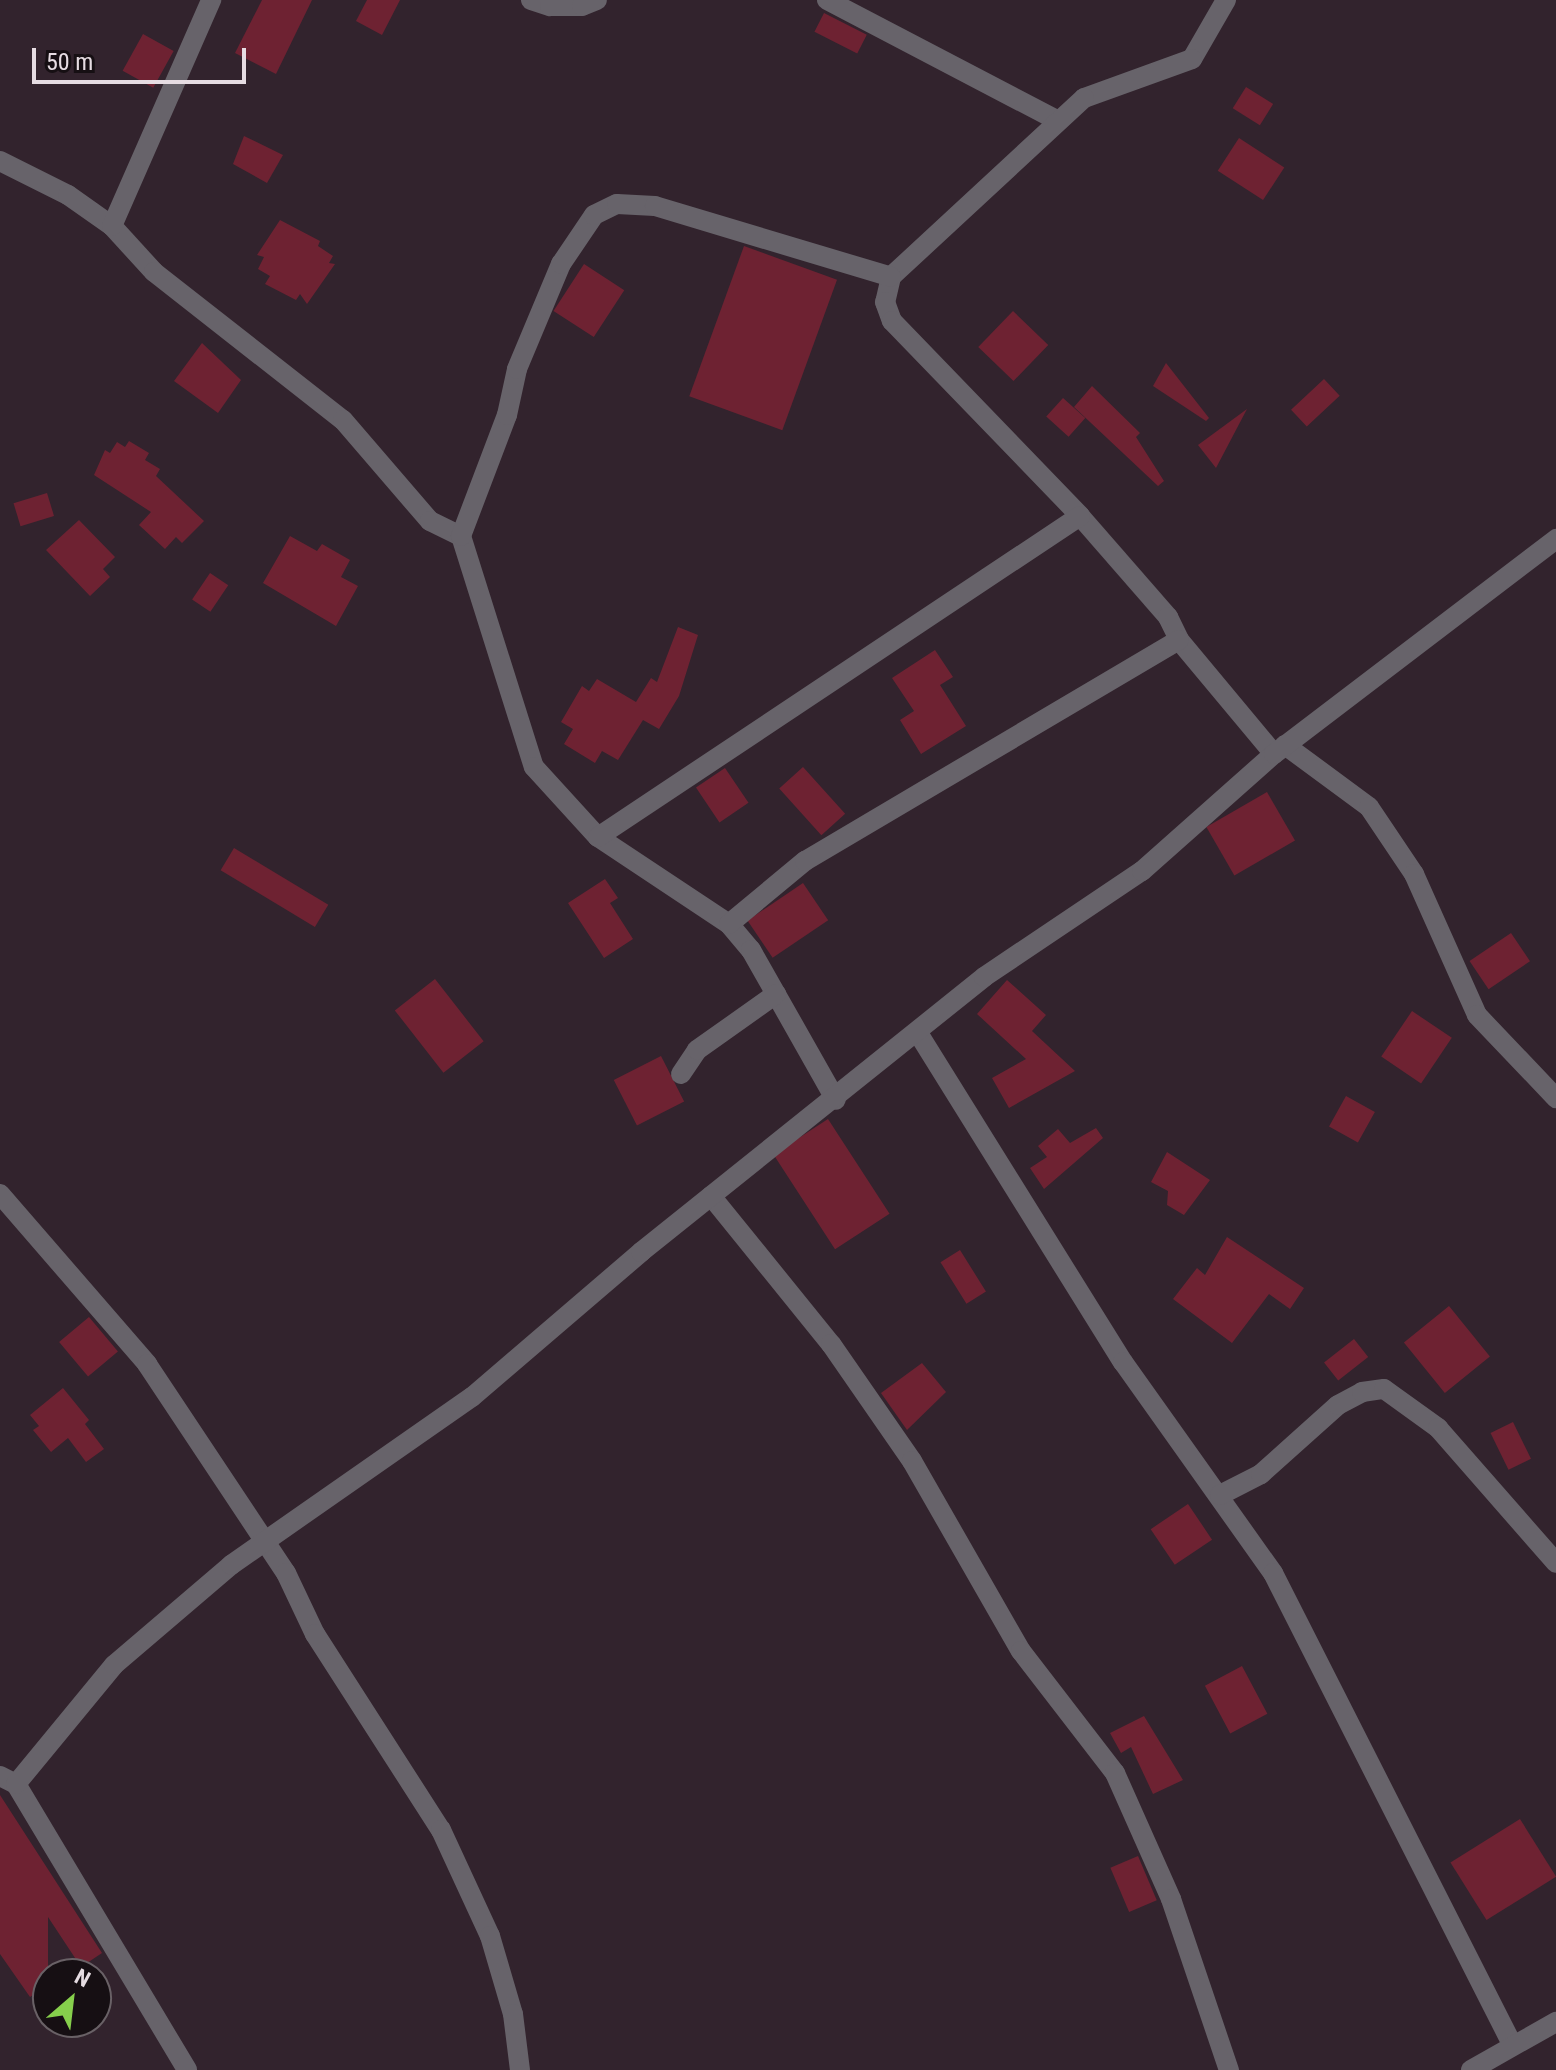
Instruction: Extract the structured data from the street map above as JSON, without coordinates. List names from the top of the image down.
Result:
{
  "scale_bar": "50 m",
  "north": "top right"
}
